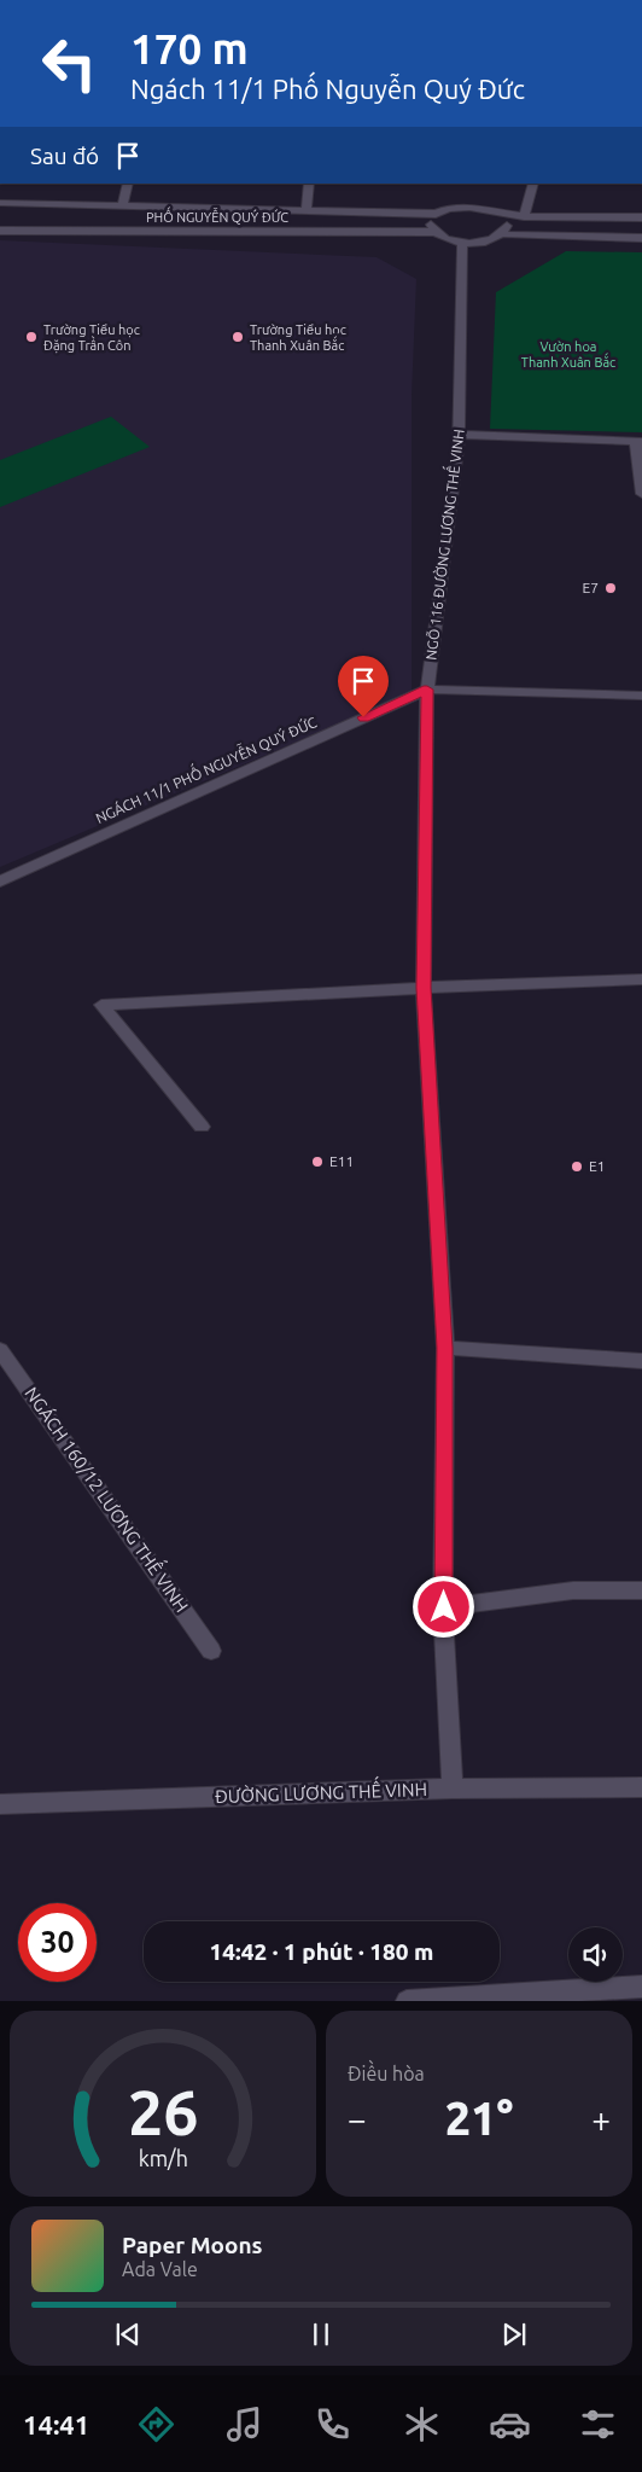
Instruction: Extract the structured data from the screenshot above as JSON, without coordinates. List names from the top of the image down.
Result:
{
  "streets": {
    "street": [
      "PHỐ NGUYỄN QUÝ ĐỨC",
      "NGÕ 116 ĐƯỜNG LƯƠNG THẾ VINH",
      "NGÁCH 11/1 PHỐ NGUYỄN QUÝ ĐỨC",
      "NGÁCH 160/12 LƯƠNG THẾ VINH",
      "ĐƯỜNG LƯƠNG THẾ VINH"
    ]
  },
  "crossings": [
    ["NGÕ 116 ĐƯỜNG LƯƠNG THẾ VINH", "NGÁCH 11/1 PHỐ NGUYỄN QUÝ ĐỨC"],
    ["NGÕ 116 ĐƯỜNG LƯƠNG THẾ VINH", "ĐƯỜNG LƯƠNG THẾ VINH"]
  ],
  "parks": ["Vườn hoa Thanh Xuân Bắc"],
  "places": [
    "Trường Tiểu học Đặng Trần Côn",
    "Trường Tiểu học Thanh Xuân Bắc",
    "E7",
    "E11",
    "E1"
  ],
  "page": {
    "turn": ["170 m", "Ngách 11/1 Phố Nguyễn Quý Đức"],
    "then": "Sau đó",
    "limit": "30",
    "trip": "14:42 · 1 phút · 180 m",
    "tile": "Điều hòa",
    "heat": ["−", "21°", "+"],
    "song": ["Paper Moons", "Ada Vale"],
    "tabs": "14:41",
    "gauge": ["26", "km/h"]
  }
}
